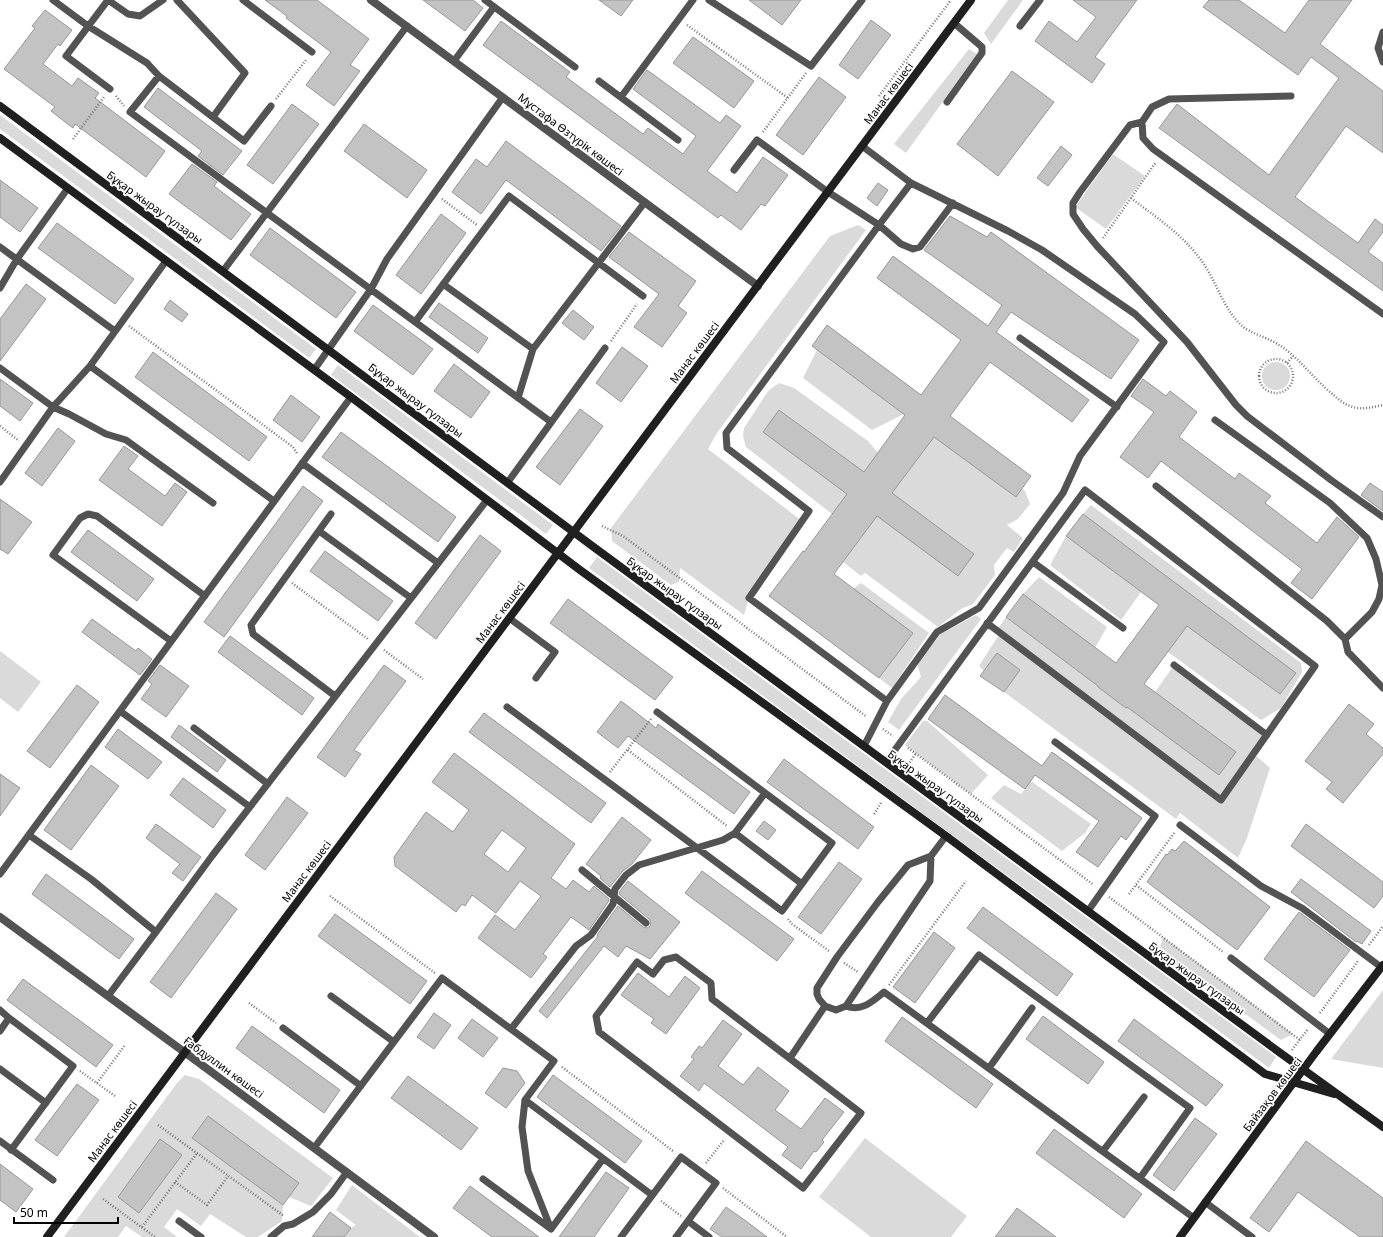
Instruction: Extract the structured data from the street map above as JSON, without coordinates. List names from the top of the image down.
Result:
{
  "streets": {
    "street": [
      "Манас көшесі",
      "Мұстафа Өзтүрік көшесі",
      "Бұқар жырау гүлзары",
      "Ғабдуллин көшесі",
      "Байзақов көшесі"
    ]
  },
  "crossings": [
    ["Манас көшесі", "Мұстафа Өзтүрік көшесі"],
    ["Манас көшесі", "Бұқар жырау гүлзары"],
    ["Манас көшесі", "Ғабдуллин көшесі"],
    ["Бұқар жырау гүлзары", "Байзақов көшесі"]
  ],
  "scale_bar": "50 m"
}
